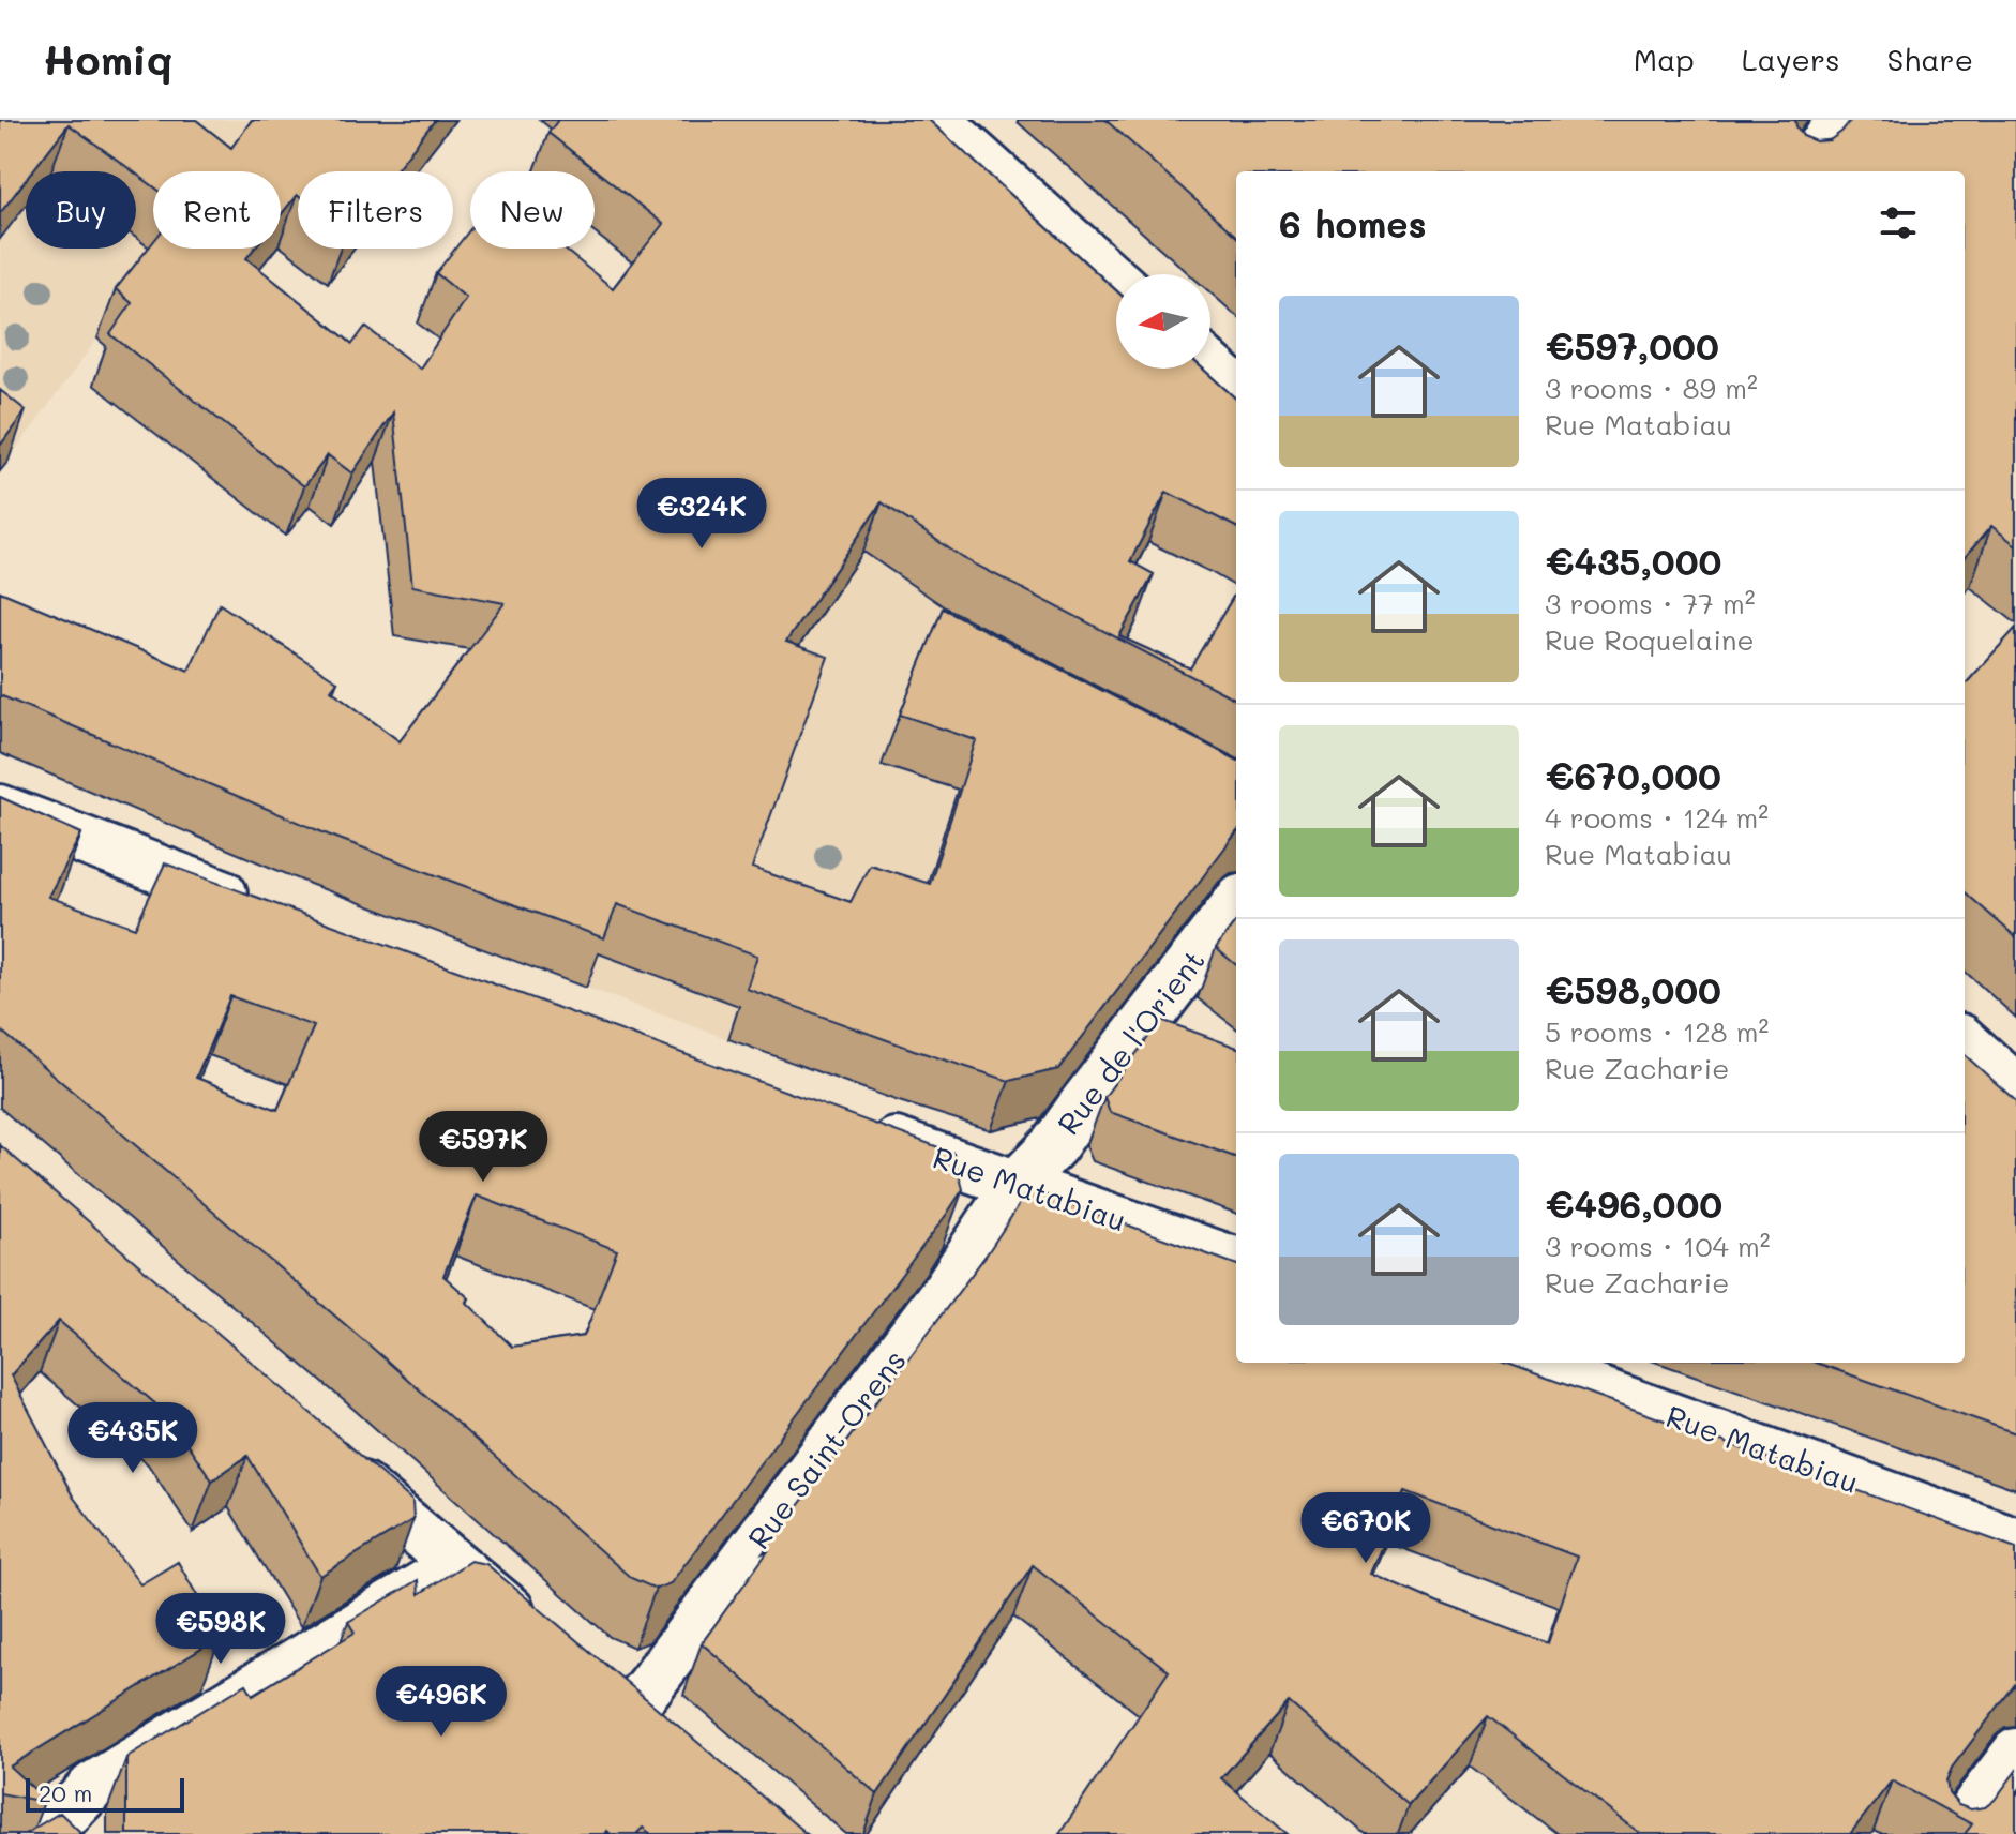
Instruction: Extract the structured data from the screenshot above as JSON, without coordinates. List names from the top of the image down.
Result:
{
  "streets": {
    "street": ["Rue de l'Orient", "Rue Matabiau", "Rue Saint-Orens"]
  },
  "crossings": [
    ["Rue de l'Orient", "Rue Matabiau"],
    ["Rue de l'Orient", "Rue Saint-Orens"],
    ["Rue Matabiau", "Rue Saint-Orens"]
  ],
  "scale_bar": "20 m",
  "north": "left",
  "page": {
    "header": "Homiq",
    "nav": ["Map", "Layers", "Share"],
    "chip": [
      "Buy",
      "Rent",
      "Filters",
      "New"
    ],
    "heading": "6 homes",
    "list": [
      {
        "name": "€597,000",
        "note": "3 rooms · 89 m² · Rue Matabiau"
      },
      {
        "name": "€435,000",
        "note": "3 rooms · 77 m² · Rue Roquelaine"
      },
      {
        "name": "€670,000",
        "note": "4 rooms · 124 m² · Rue Matabiau"
      },
      {
        "name": "€598,000",
        "note": "5 rooms · 128 m² · Rue Zacharie"
      },
      {
        "name": "€496,000",
        "note": "3 rooms · 104 m² · Rue Zacharie"
      }
    ],
    "price": [
      "€324K",
      "€597K",
      "€435K",
      "€670K",
      "€598K",
      "€496K"
    ],
    "scale": "20 m"
  }
}
